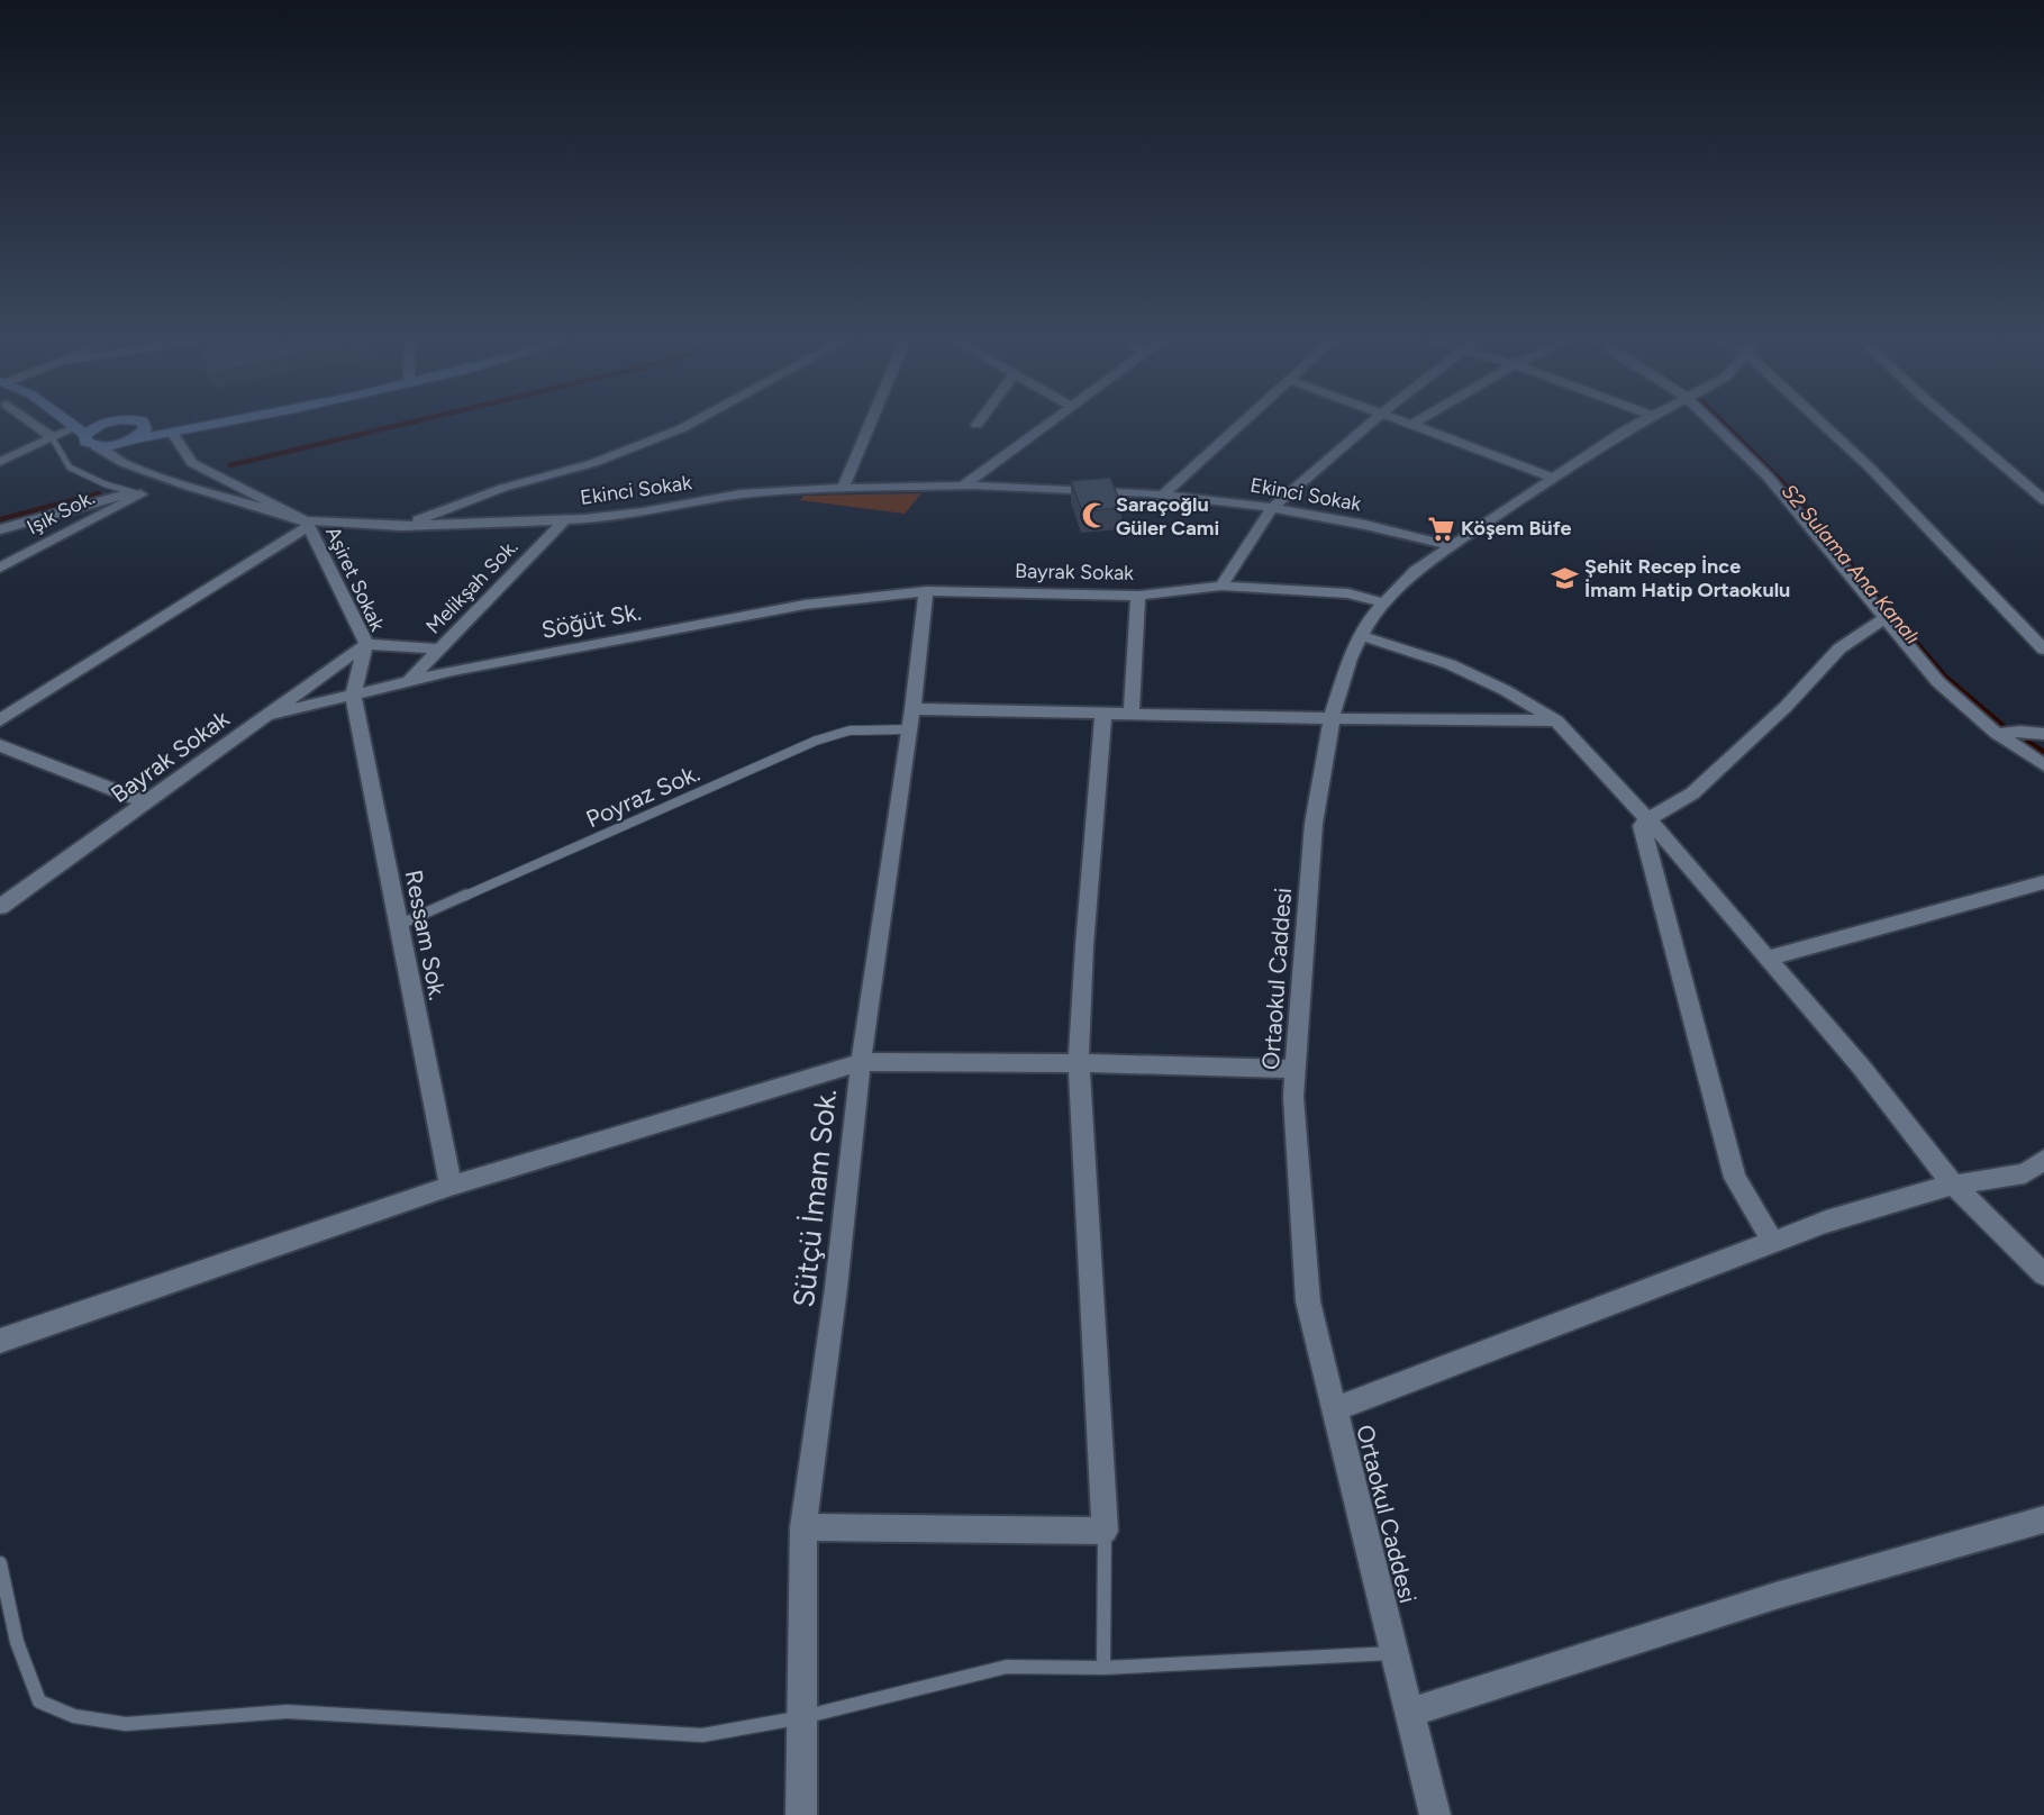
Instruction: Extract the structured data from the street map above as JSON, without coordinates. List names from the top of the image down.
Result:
{
  "streets": {
    "street": [
      "Ekinci Sokak",
      "Işık Sok.",
      "Bayrak Sokak",
      "Aşiret Sokak",
      "Melikşah Sok.",
      "Söğüt Sk.",
      "Ressam Sok.",
      "Ortaokul Caddesi",
      "Sütçü İmam Sok."
    ],
    "lane": ["Poyraz Sok."]
  },
  "crossings": [
    ["Ekinci Sokak", "Aşiret Sokak"],
    ["Ekinci Sokak", "Melikşah Sok."],
    ["Ekinci Sokak", "Ortaokul Caddesi"],
    ["Bayrak Sokak", "Aşiret Sokak"],
    ["Bayrak Sokak", "Söğüt Sk."],
    ["Bayrak Sokak", "Ortaokul Caddesi"],
    ["Bayrak Sokak", "Sütçü İmam Sok."],
    ["Aşiret Sokak", "Söğüt Sk."],
    ["Aşiret Sokak", "Ressam Sok."],
    ["Melikşah Sok.", "Söğüt Sk."],
    ["Söğüt Sk.", "Ressam Sok."],
    ["Söğüt Sk.", "Sütçü İmam Sok."],
    ["Poyraz Sok.", "Ressam Sok."],
    ["Poyraz Sok.", "Sütçü İmam Sok."]
  ],
  "water": ["S2 Sulama Ana Kanalı"],
  "places": {
    "mosque": ["Saraçoğlu Güler Cami"],
    "supermarket": ["Köşem Büfe"],
    "school or university": ["Şehit Recep İnce İmam Hatip Ortaokulu"]
  }
}
